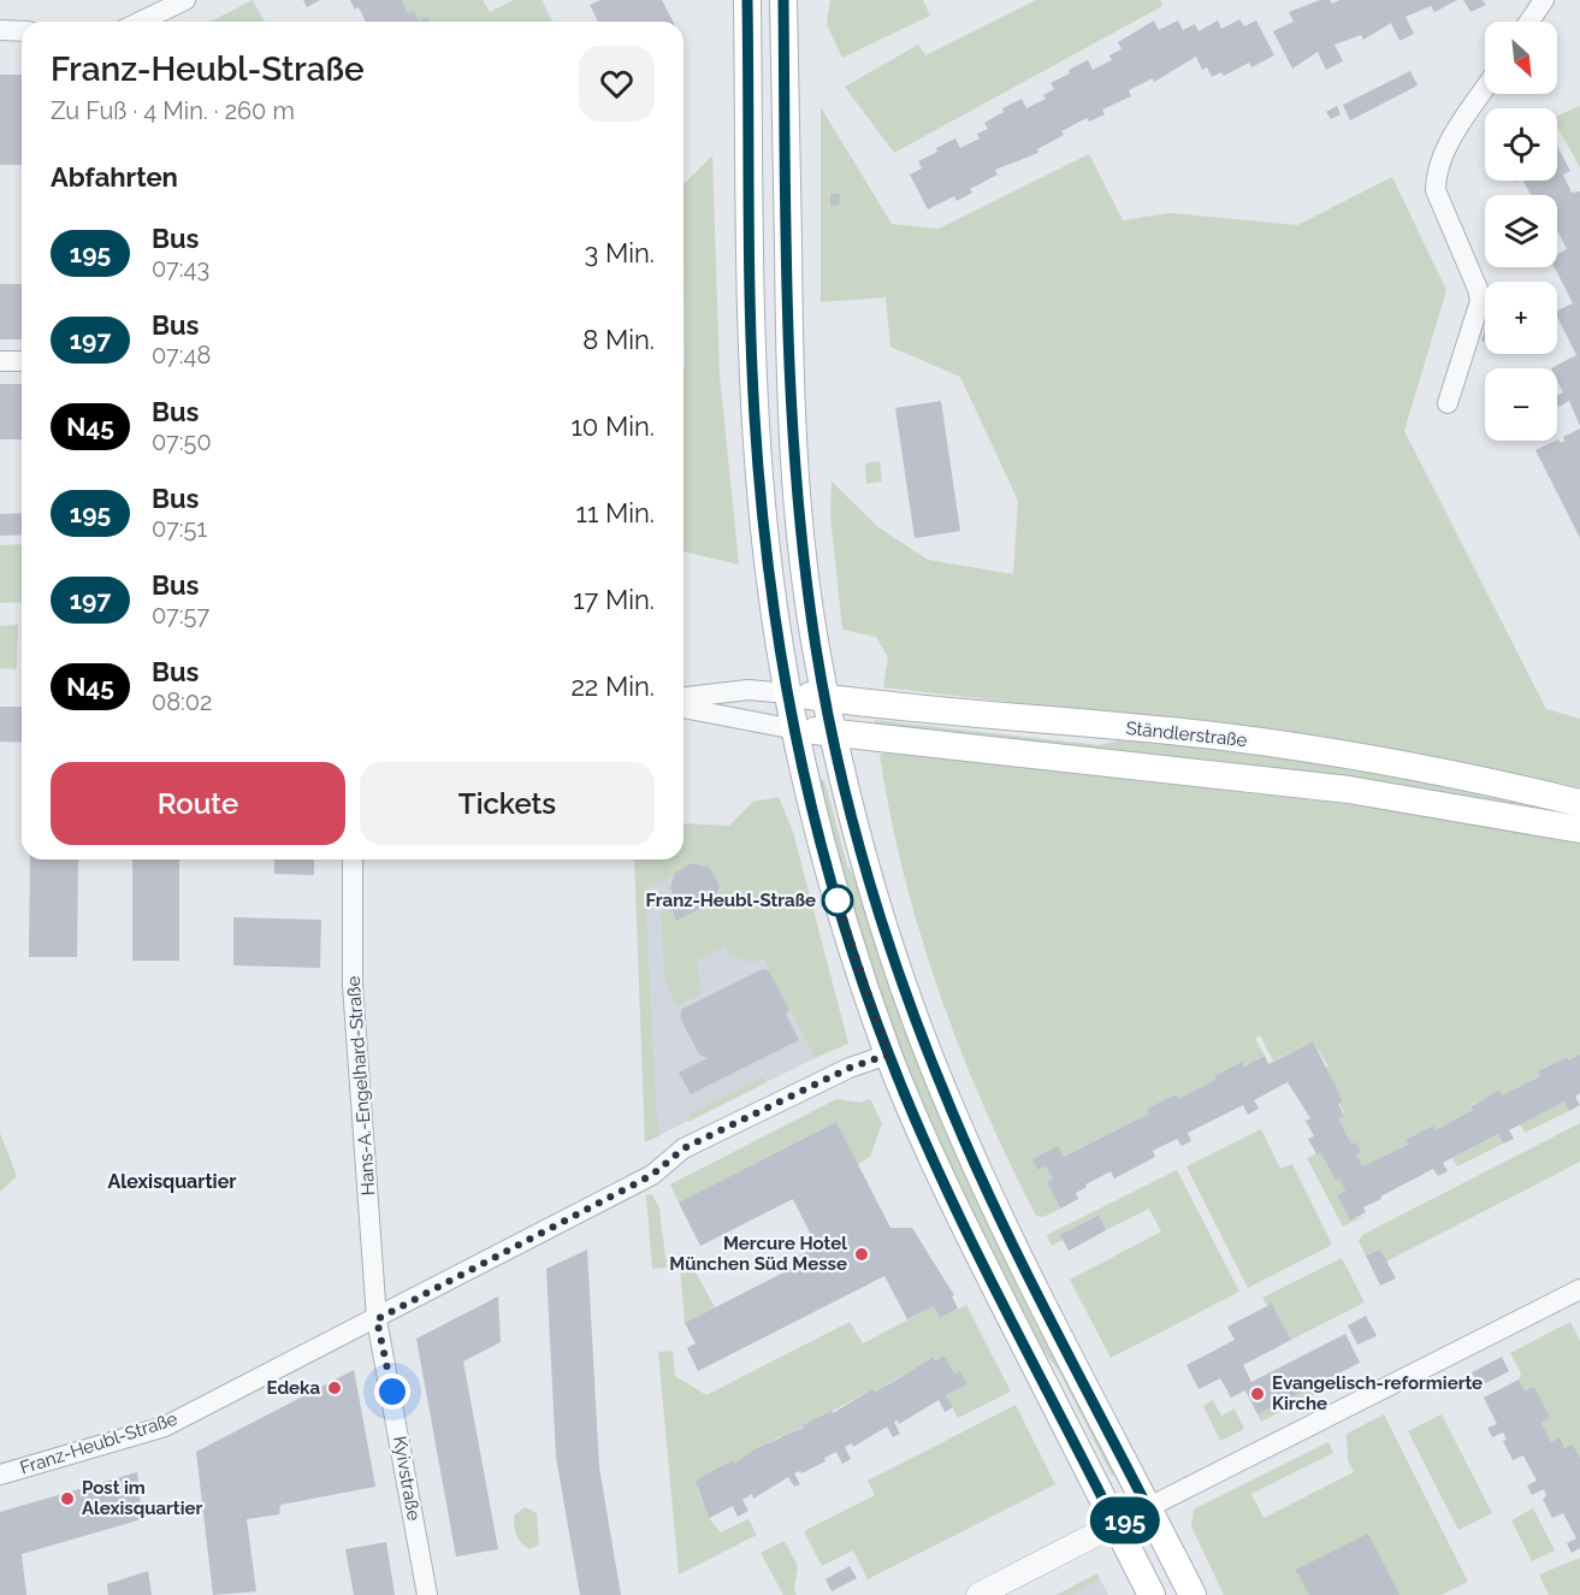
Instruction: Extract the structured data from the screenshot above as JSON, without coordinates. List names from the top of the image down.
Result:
{
  "streets": {
    "main road": ["Ständlerstraße"],
    "street": ["Hans-A.-Engelhard-Straße", "Franz-Heubl-Straße", "Kyivstraße"]
  },
  "crossings": [
    ["Hans-A.-Engelhard-Straße", "Franz-Heubl-Straße"],
    ["Hans-A.-Engelhard-Straße", "Kyivstraße"],
    ["Franz-Heubl-Straße", "Kyivstraße"]
  ],
  "districts": ["Alexisquartier"],
  "places": [
    "Franz-Heubl-Straße",
    "Mercure Hotel München Süd Messe",
    "Edeka",
    "Evangelisch-reformierte Kirche",
    "Post im Alexisquartier"
  ],
  "lines": ["bus line 195"],
  "north": "bottom right",
  "page": {
    "on_map": "195",
    "map_buttons": ["+", "−"],
    "heading": [
      ["Franz-Heubl-Straße", "Zu Fuß · 4 Min. · 260 m"],
      "Abfahrten"
    ],
    "list": [
      {
        "mark": "195",
        "name": "Bus",
        "note": "07:43",
        "value": "3 Min."
      },
      {
        "mark": "197",
        "name": "Bus",
        "note": "07:48",
        "value": "8 Min."
      },
      {
        "mark": "N45",
        "name": "Bus",
        "note": "07:50",
        "value": "10 Min."
      },
      {
        "mark": "195",
        "name": "Bus",
        "note": "07:51",
        "value": "11 Min."
      },
      {
        "mark": "197",
        "name": "Bus",
        "note": "07:57",
        "value": "17 Min."
      },
      {
        "mark": "N45",
        "name": "Bus",
        "note": "08:02",
        "value": "22 Min."
      }
    ],
    "buttons": ["Route", "Tickets"]
  }
}
